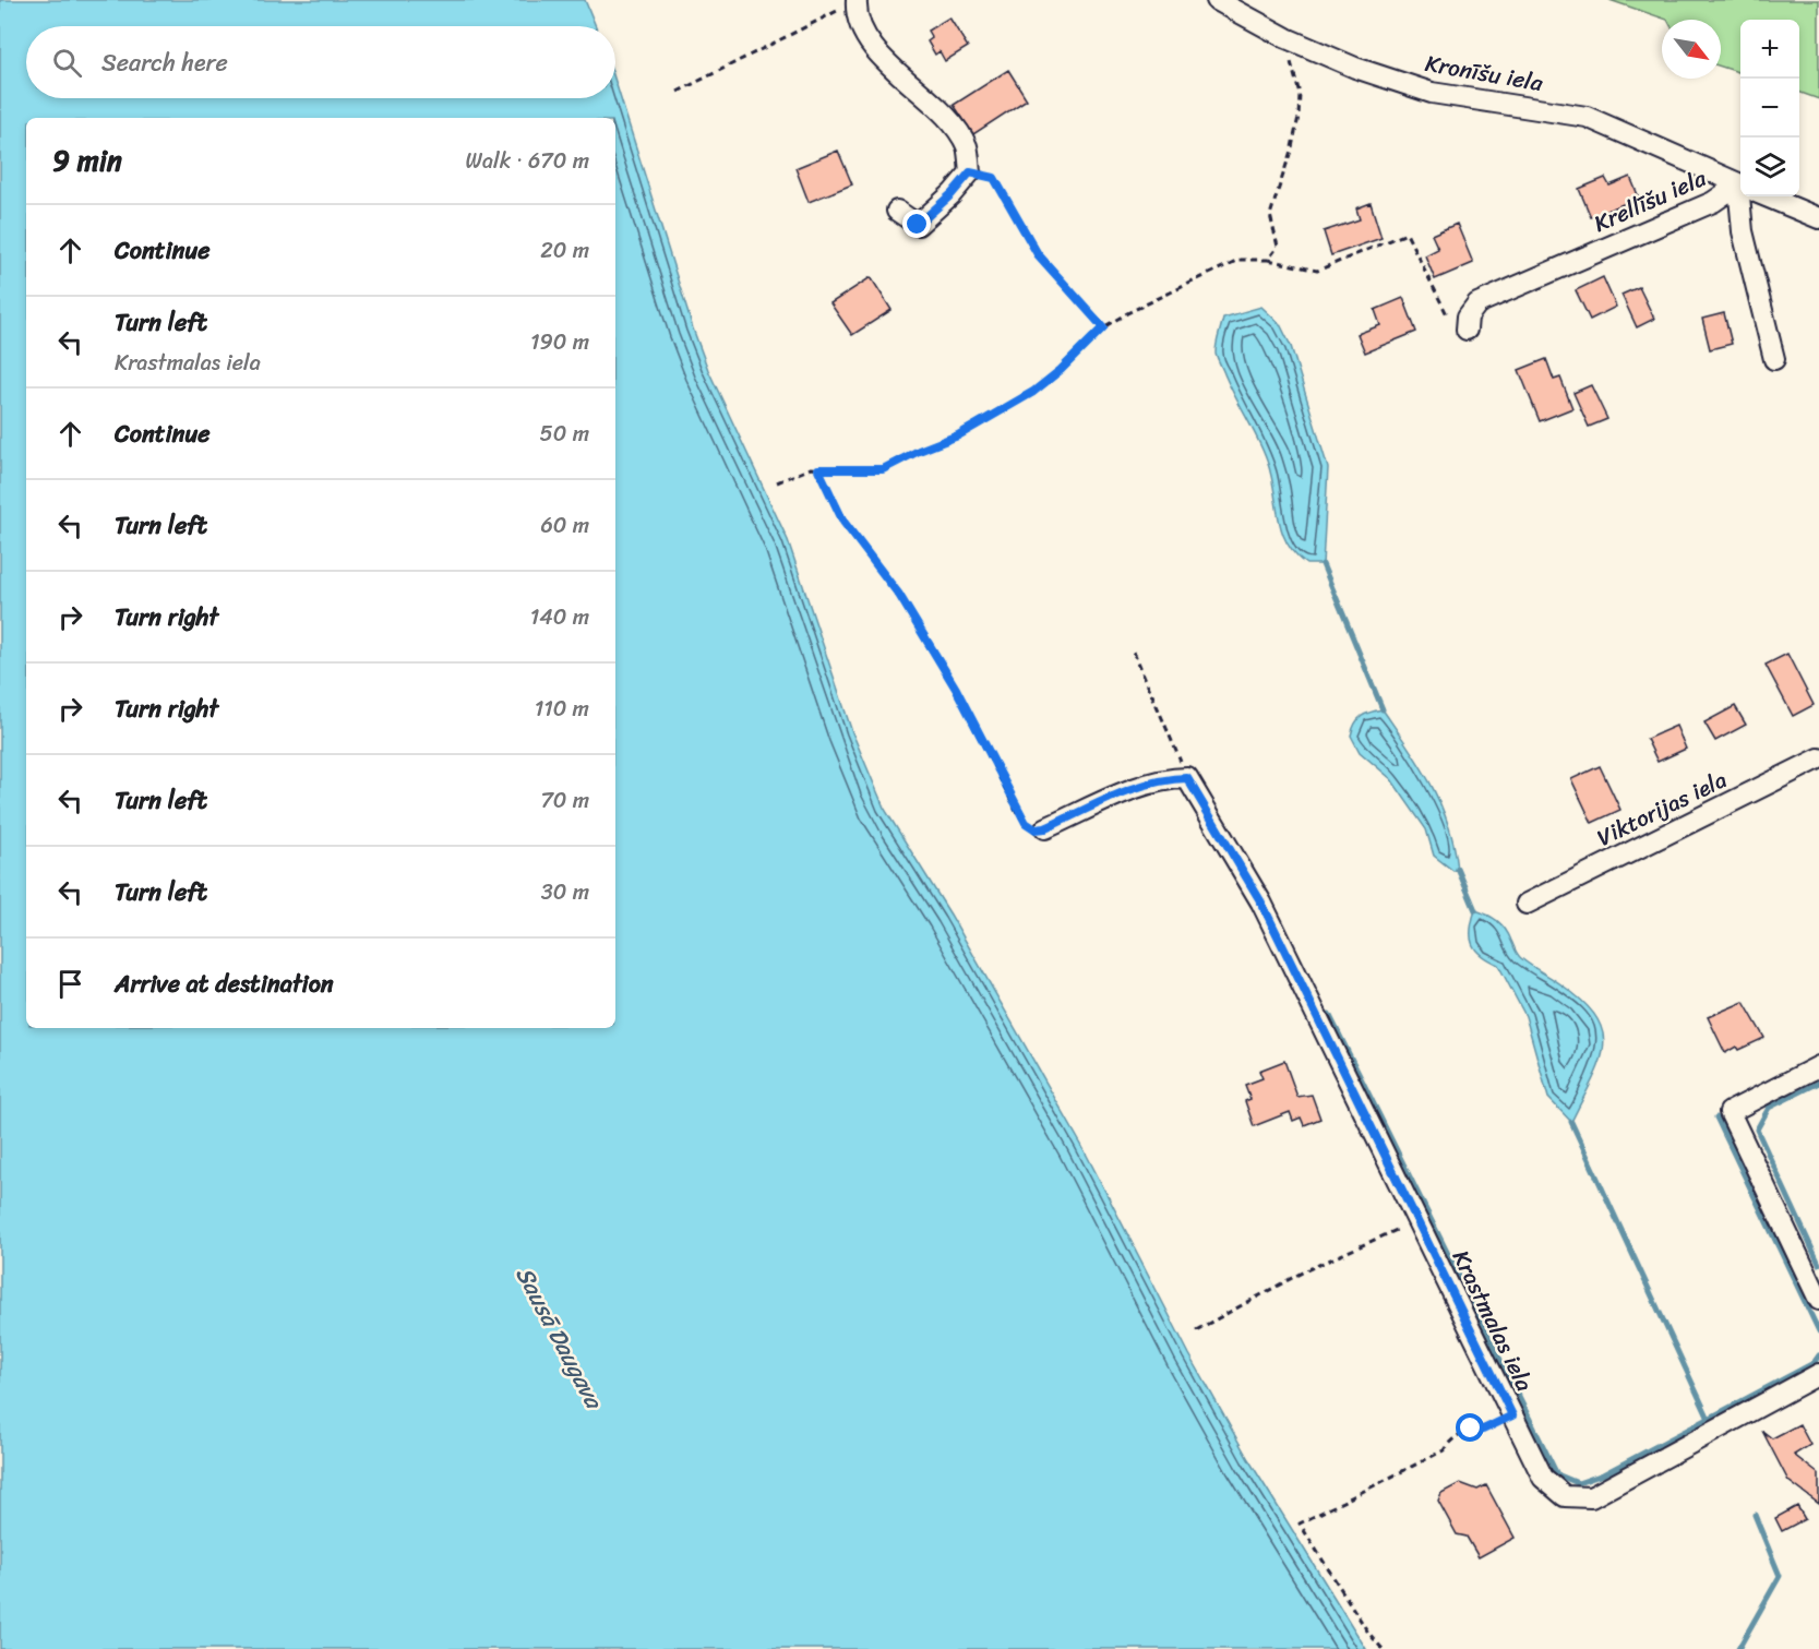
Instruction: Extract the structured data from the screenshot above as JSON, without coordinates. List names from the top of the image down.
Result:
{
  "streets": {
    "street": [
      "Kronīšu iela",
      "Krellīšu iela",
      "Viktorijas iela",
      "Krastmalas iela"
    ]
  },
  "water": ["Sausā Daugava"],
  "north": "bottom right",
  "page": {
    "map_buttons": ["+", "−"],
    "search": "Search here",
    "heading": ["9 min", "Walk · 670 m"],
    "list": [
      ["Continue", "20 m"],
      ["Turn left", "Krastmalas iela", "190 m"],
      ["Continue", "50 m"],
      ["Turn left", "60 m"],
      ["Turn right", "140 m"],
      ["Turn right", "110 m"],
      ["Turn left", "70 m"],
      ["Turn left", "30 m"],
      "Arrive at destination"
    ]
  }
}
